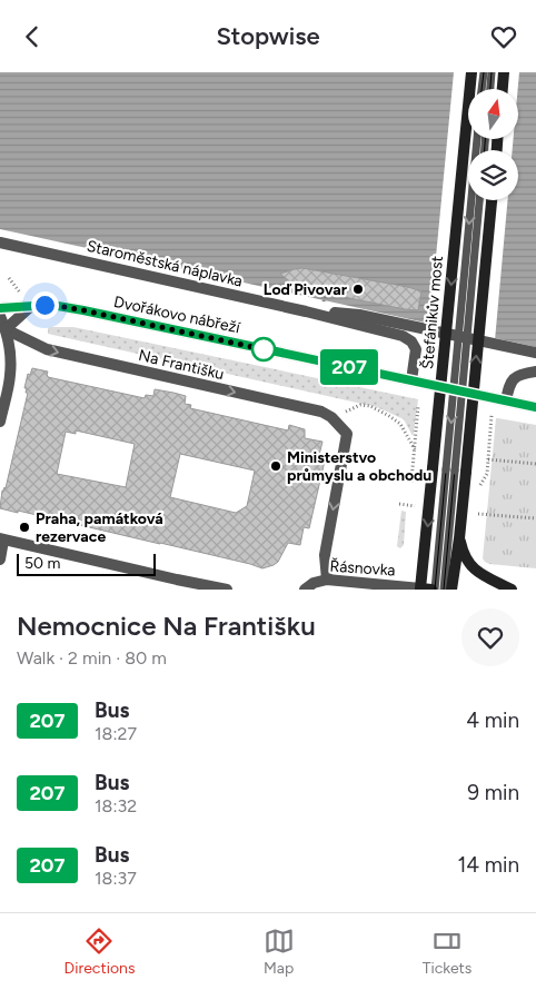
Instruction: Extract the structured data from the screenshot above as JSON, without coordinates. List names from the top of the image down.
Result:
{
  "streets": {
    "street": [
      "Staroměstská náplavka",
      "Štefánikův most",
      "Dvořákovo nábřeží",
      "Na Františku",
      "Řásnovka"
    ]
  },
  "crossings": [
    ["Staroměstská náplavka", "Dvořákovo nábřeží"],
    ["Štefánikův most", "Řásnovka"],
    ["Na Františku", "Řásnovka"]
  ],
  "places": ["Loď Pivovar", "Ministerstvo průmyslu a obchodu", "Praha, památková rezervace"],
  "lines": ["bus line 207"],
  "scale_bar": "50 m",
  "north": "top",
  "page": {
    "header": "Stopwise",
    "on_map": "207",
    "scale": "50 m",
    "heading": ["Nemocnice Na Františku", "Walk · 2 min · 80 m"],
    "list": [
      {
        "mark": "207",
        "name": "Bus",
        "note": "18:27",
        "value": "4 min"
      },
      {
        "mark": "207",
        "name": "Bus",
        "note": "18:32",
        "value": "9 min"
      },
      {
        "mark": "207",
        "name": "Bus",
        "note": "18:37",
        "value": "14 min"
      }
    ],
    "tabs": ["Directions", "Map", "Tickets"]
  }
}
